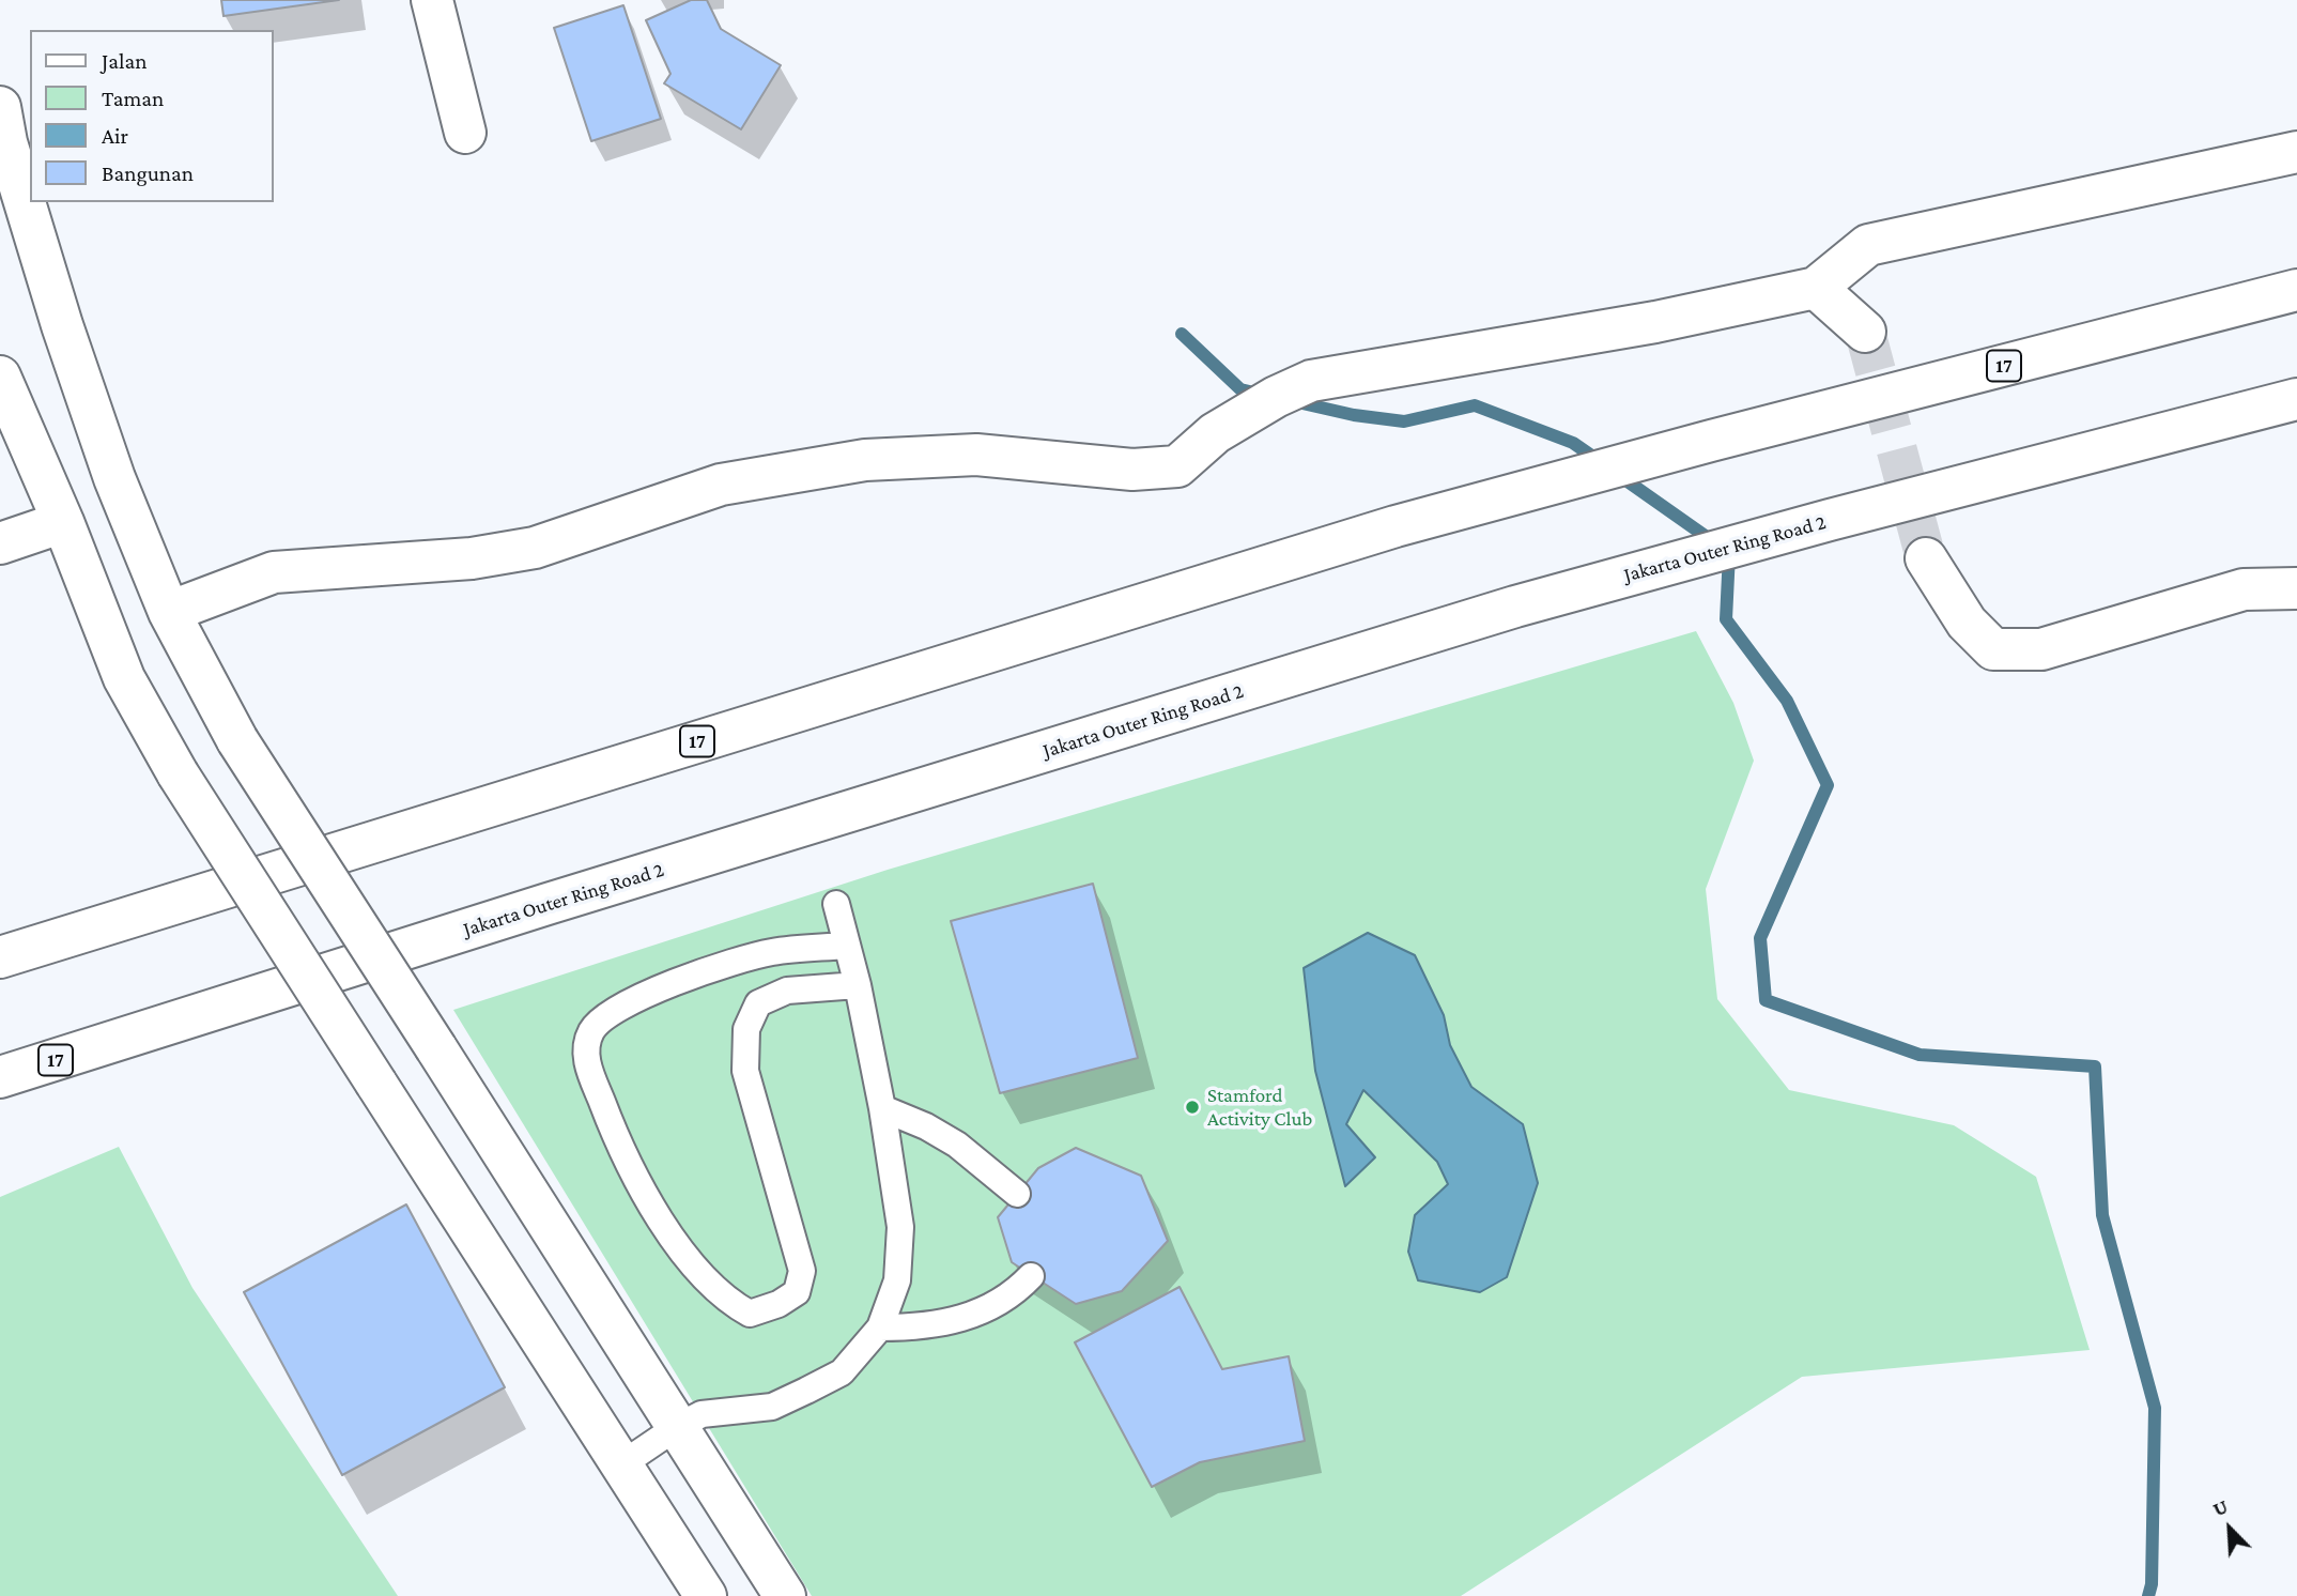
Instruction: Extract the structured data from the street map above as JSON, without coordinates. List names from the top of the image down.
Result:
{
  "streets": {
    "main road": ["17", "Jakarta Outer Ring Road 2"]
  },
  "places": ["Stamford Activity Club"],
  "legend": [
    "Jalan",
    "Taman",
    "Air",
    "Bangunan"
  ],
  "north": "top left"
}
